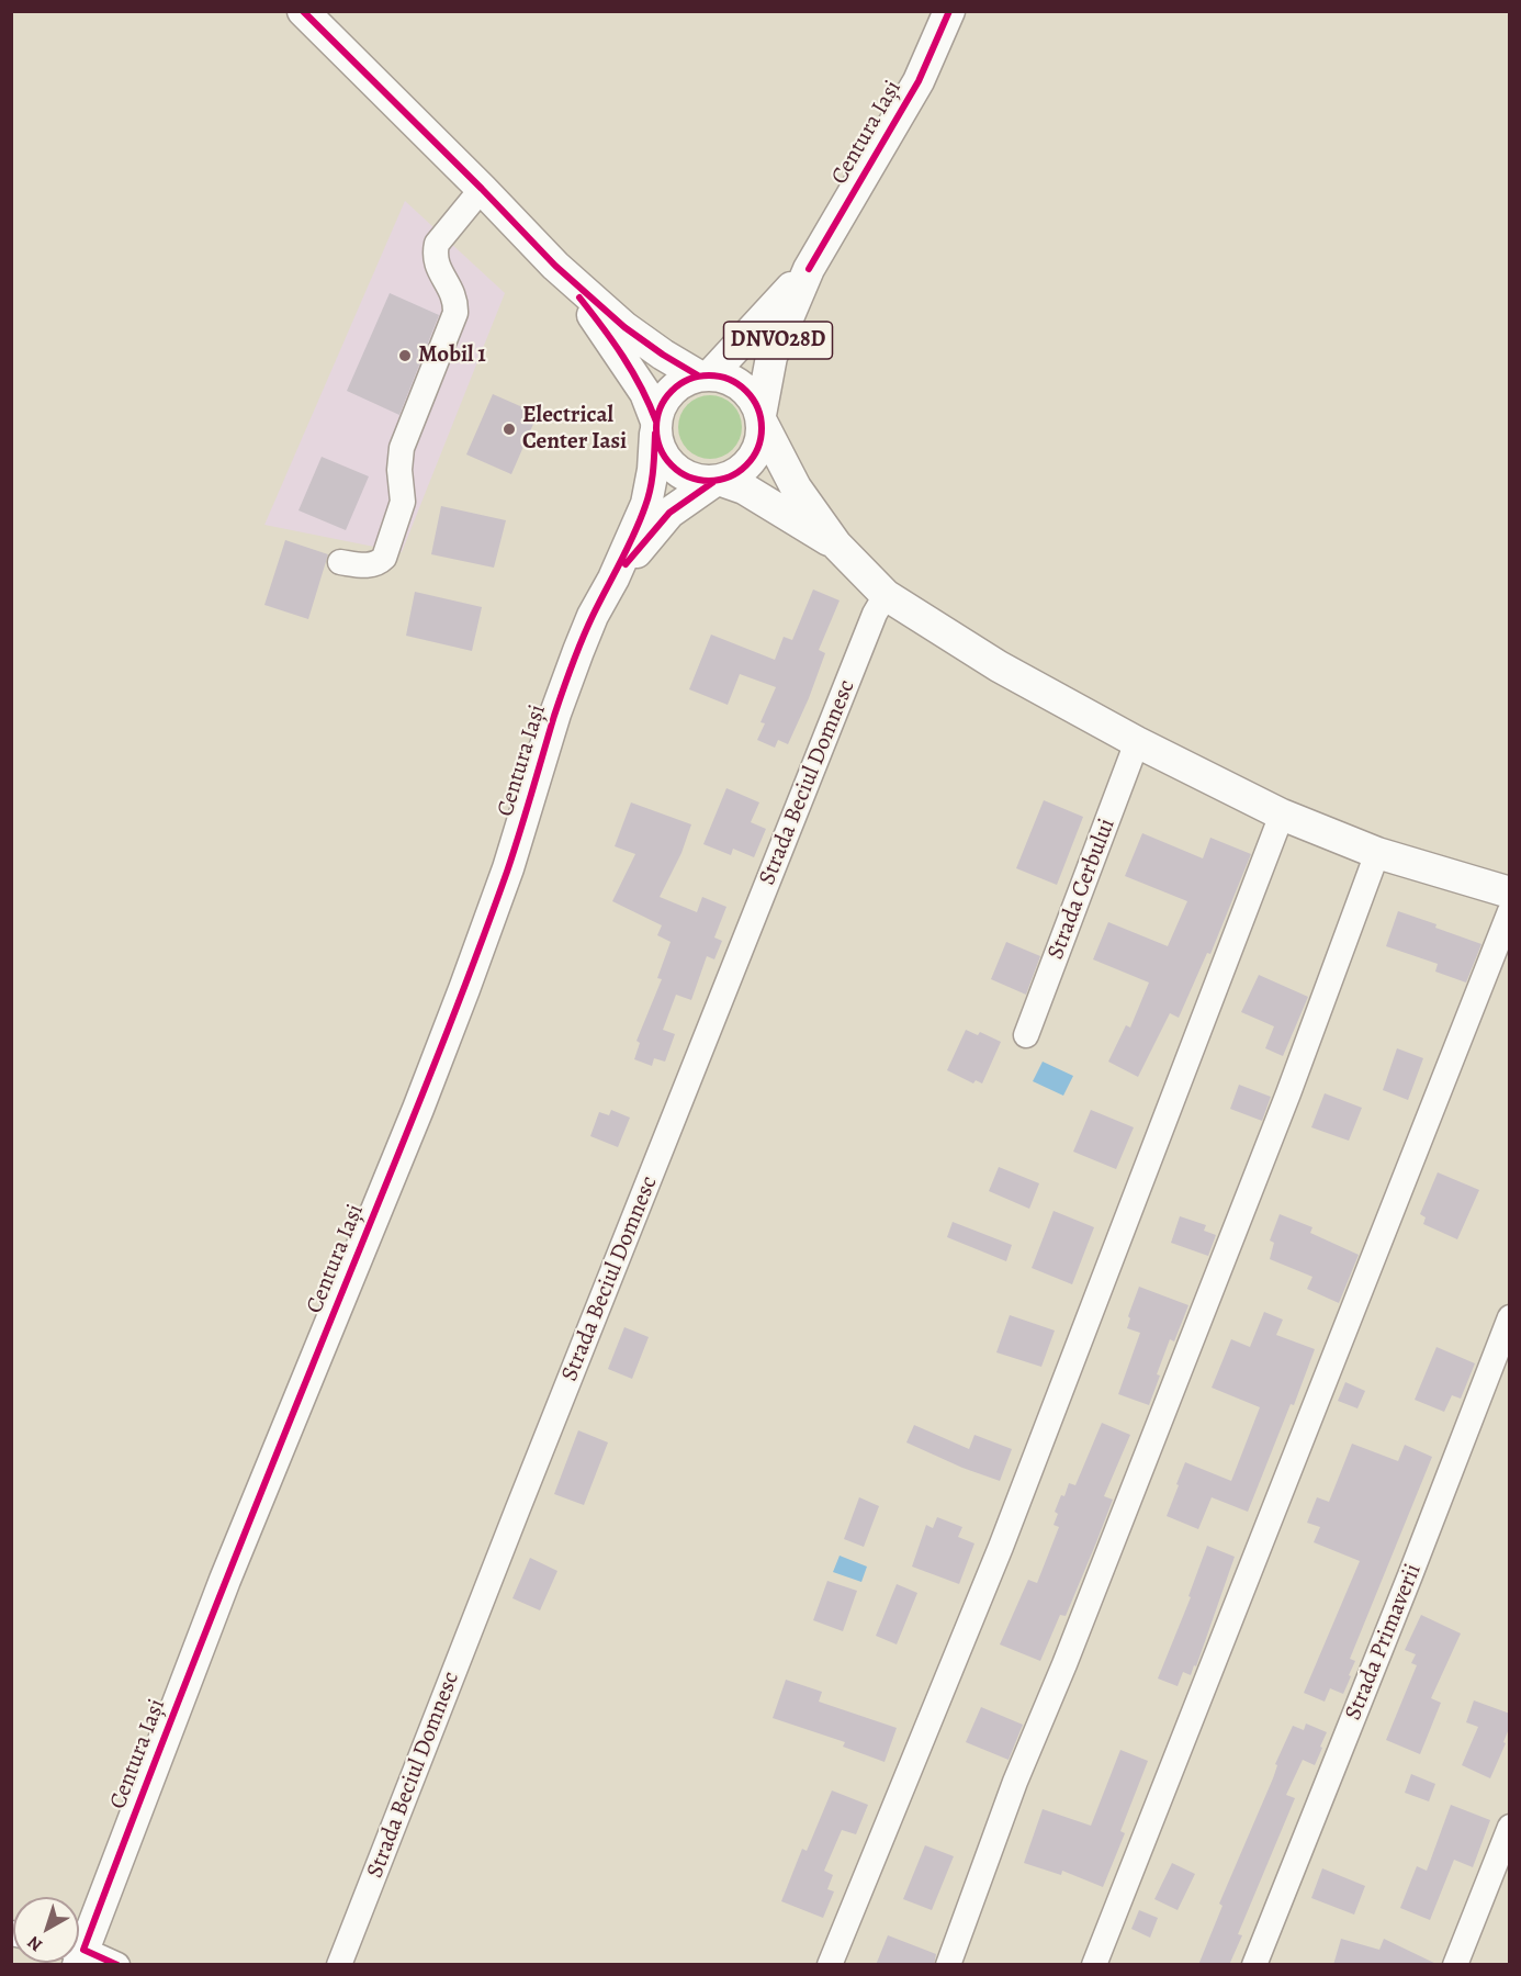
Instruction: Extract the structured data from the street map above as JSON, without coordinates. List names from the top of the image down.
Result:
{
  "streets": {
    "main road": ["Centura Iași", "DNVO28D"],
    "street": ["Strada Beciul Domnesc", "Strada Cerbului", "Strada Primaverii"]
  },
  "places": ["Mobil 1", "Electrical Center Iasi"],
  "north": "bottom left"
}
